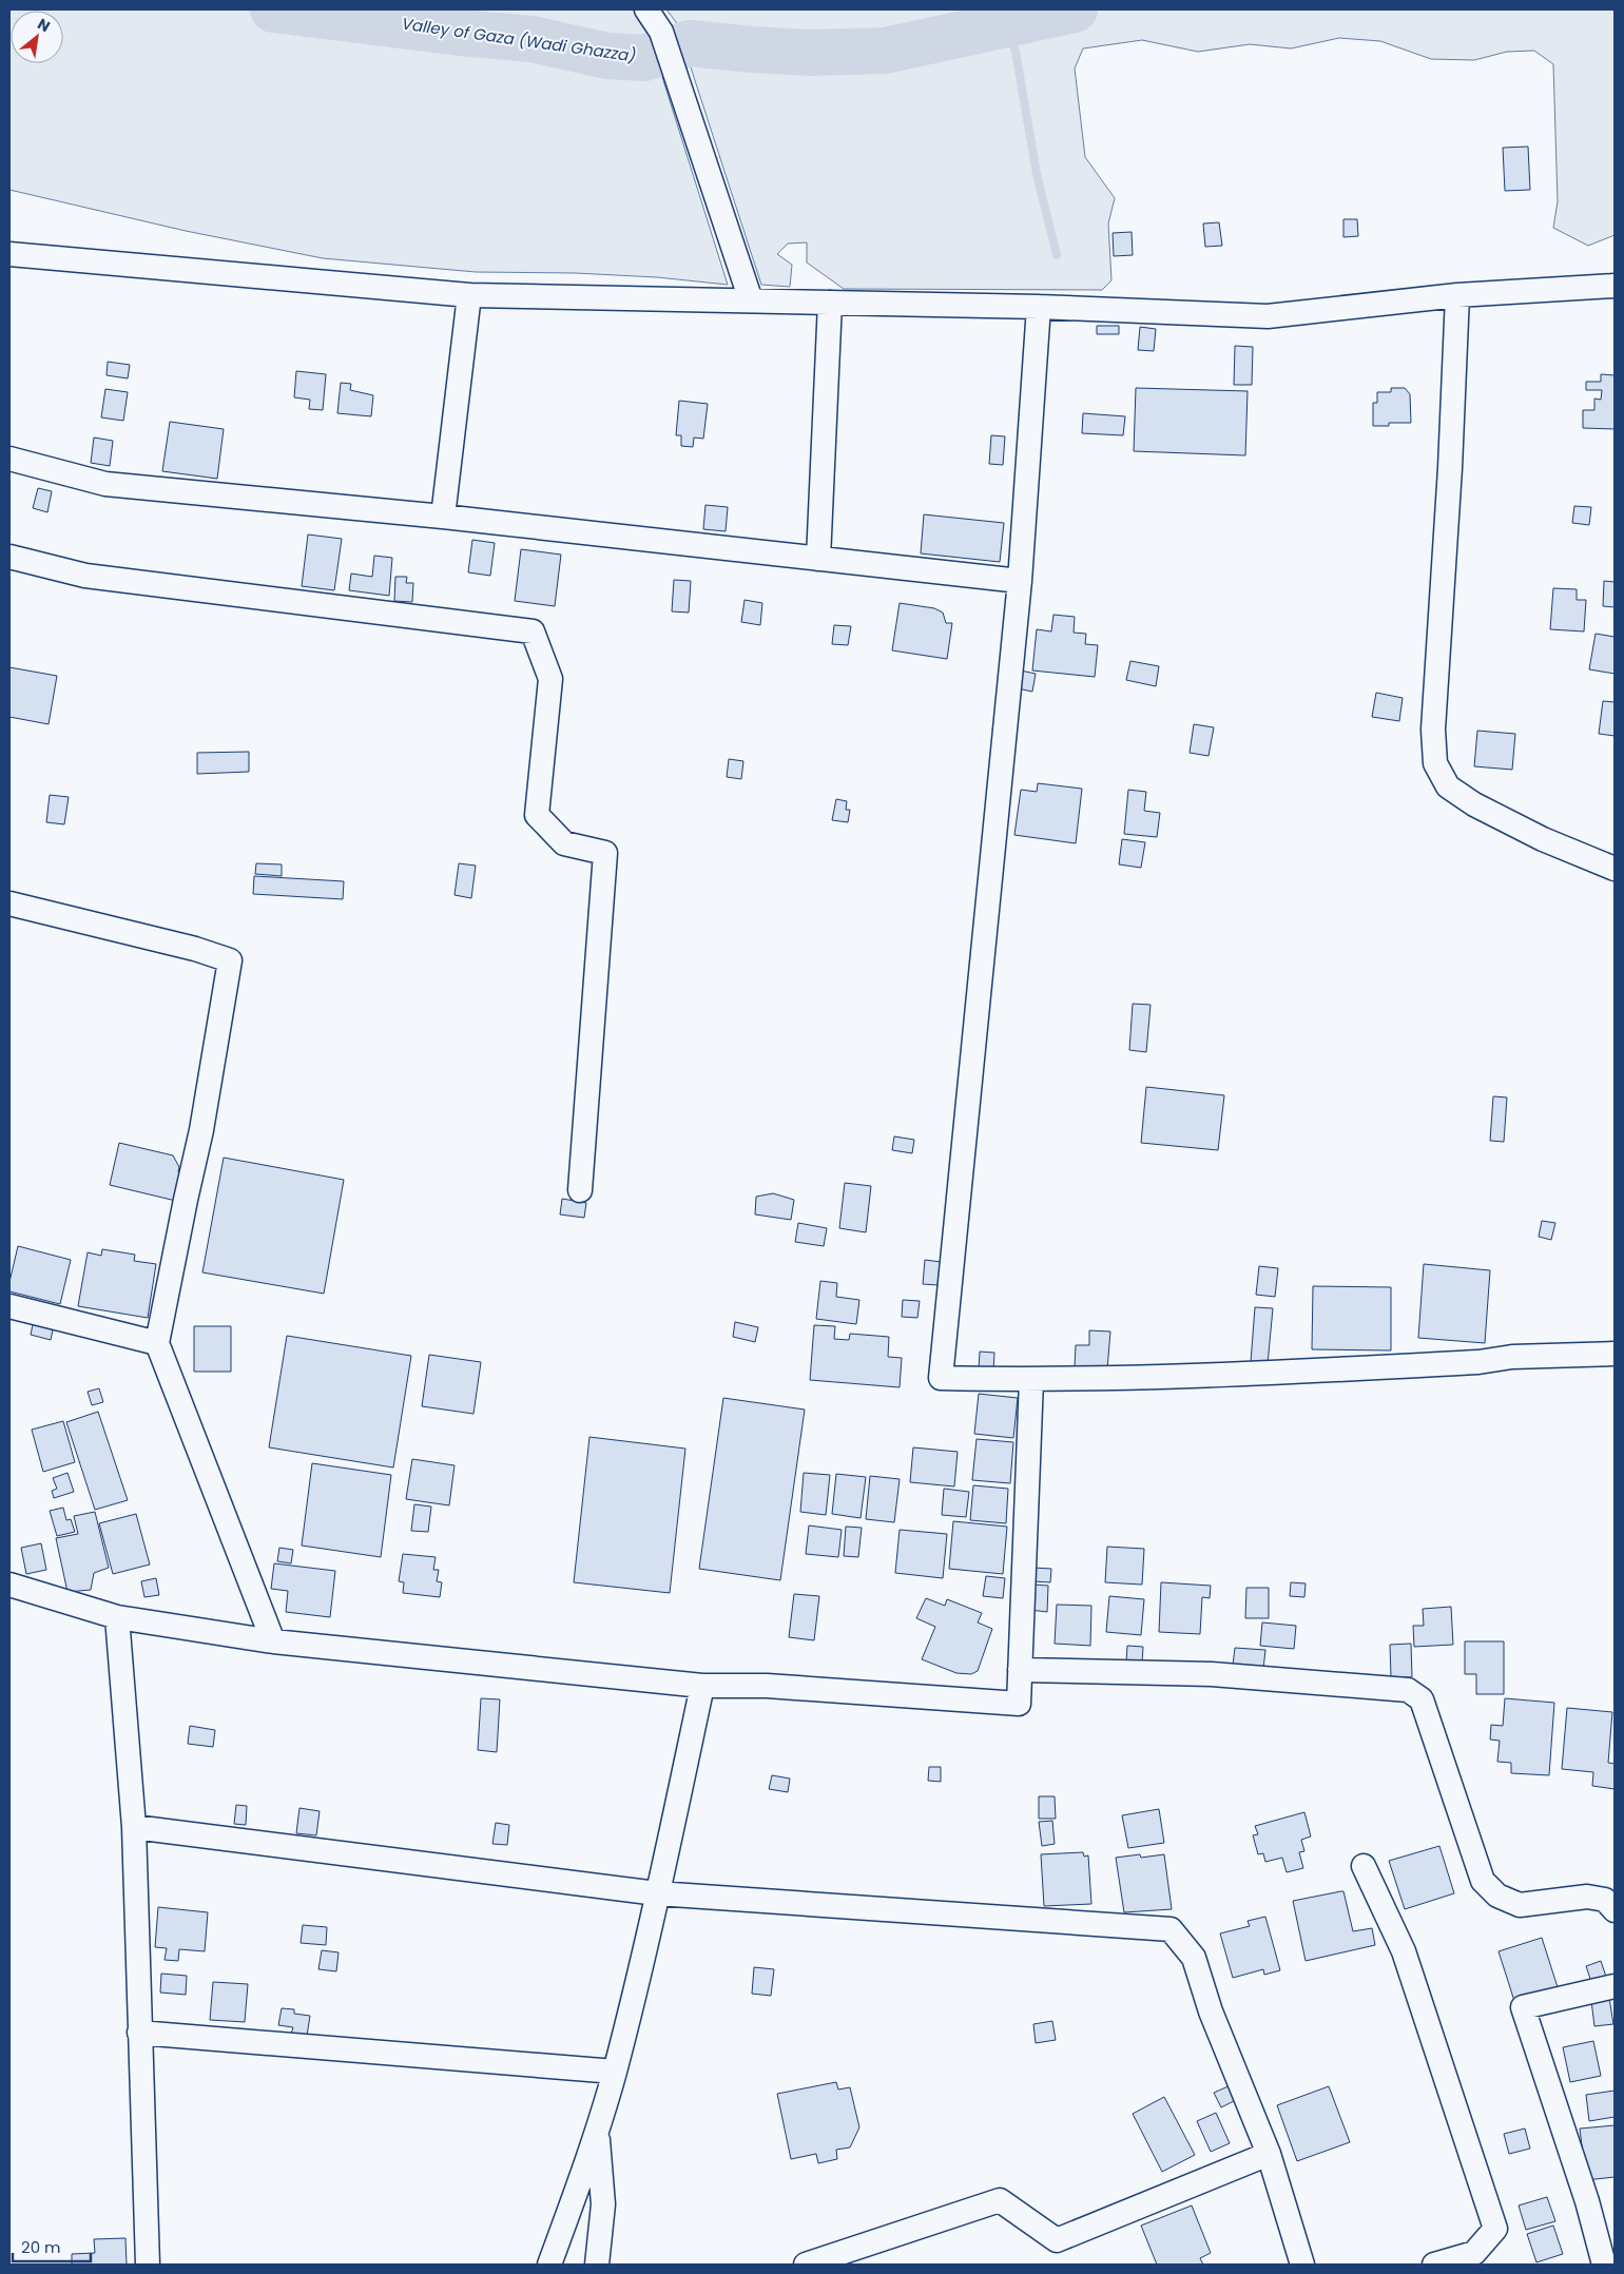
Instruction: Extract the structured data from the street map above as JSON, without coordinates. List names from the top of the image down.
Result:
{
  "water": ["Valley of Gaza (Wadi Ghazza)"],
  "scale_bar": "20 m",
  "north": "top right"
}
